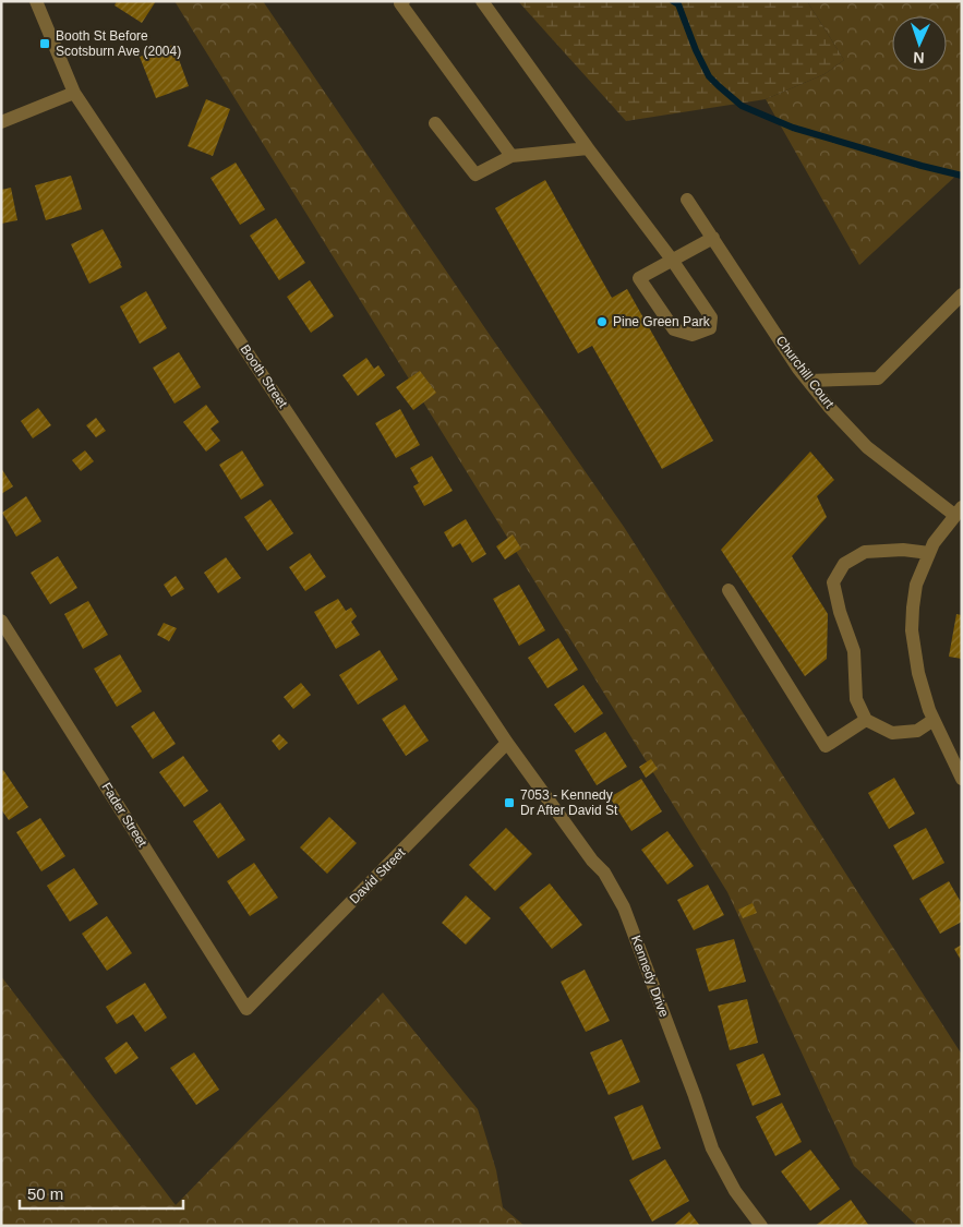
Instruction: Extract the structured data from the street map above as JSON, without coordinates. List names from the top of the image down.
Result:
{
  "streets": {
    "street": [
      "Churchill Court",
      "Booth Street",
      "Fader Street",
      "David Street",
      "Kennedy Drive"
    ]
  },
  "crossings": [
    ["Booth Street", "David Street"],
    ["Booth Street", "Kennedy Drive"],
    ["Fader Street", "David Street"],
    ["David Street", "Kennedy Drive"]
  ],
  "places": {
    "transit": ["Booth St Before Scotsburn Ave (2004)", "7053 - Kennedy Dr After David St"],
    "other": ["Pine Green Park"]
  },
  "scale_bar": "50 m",
  "north": "bottom"
}
